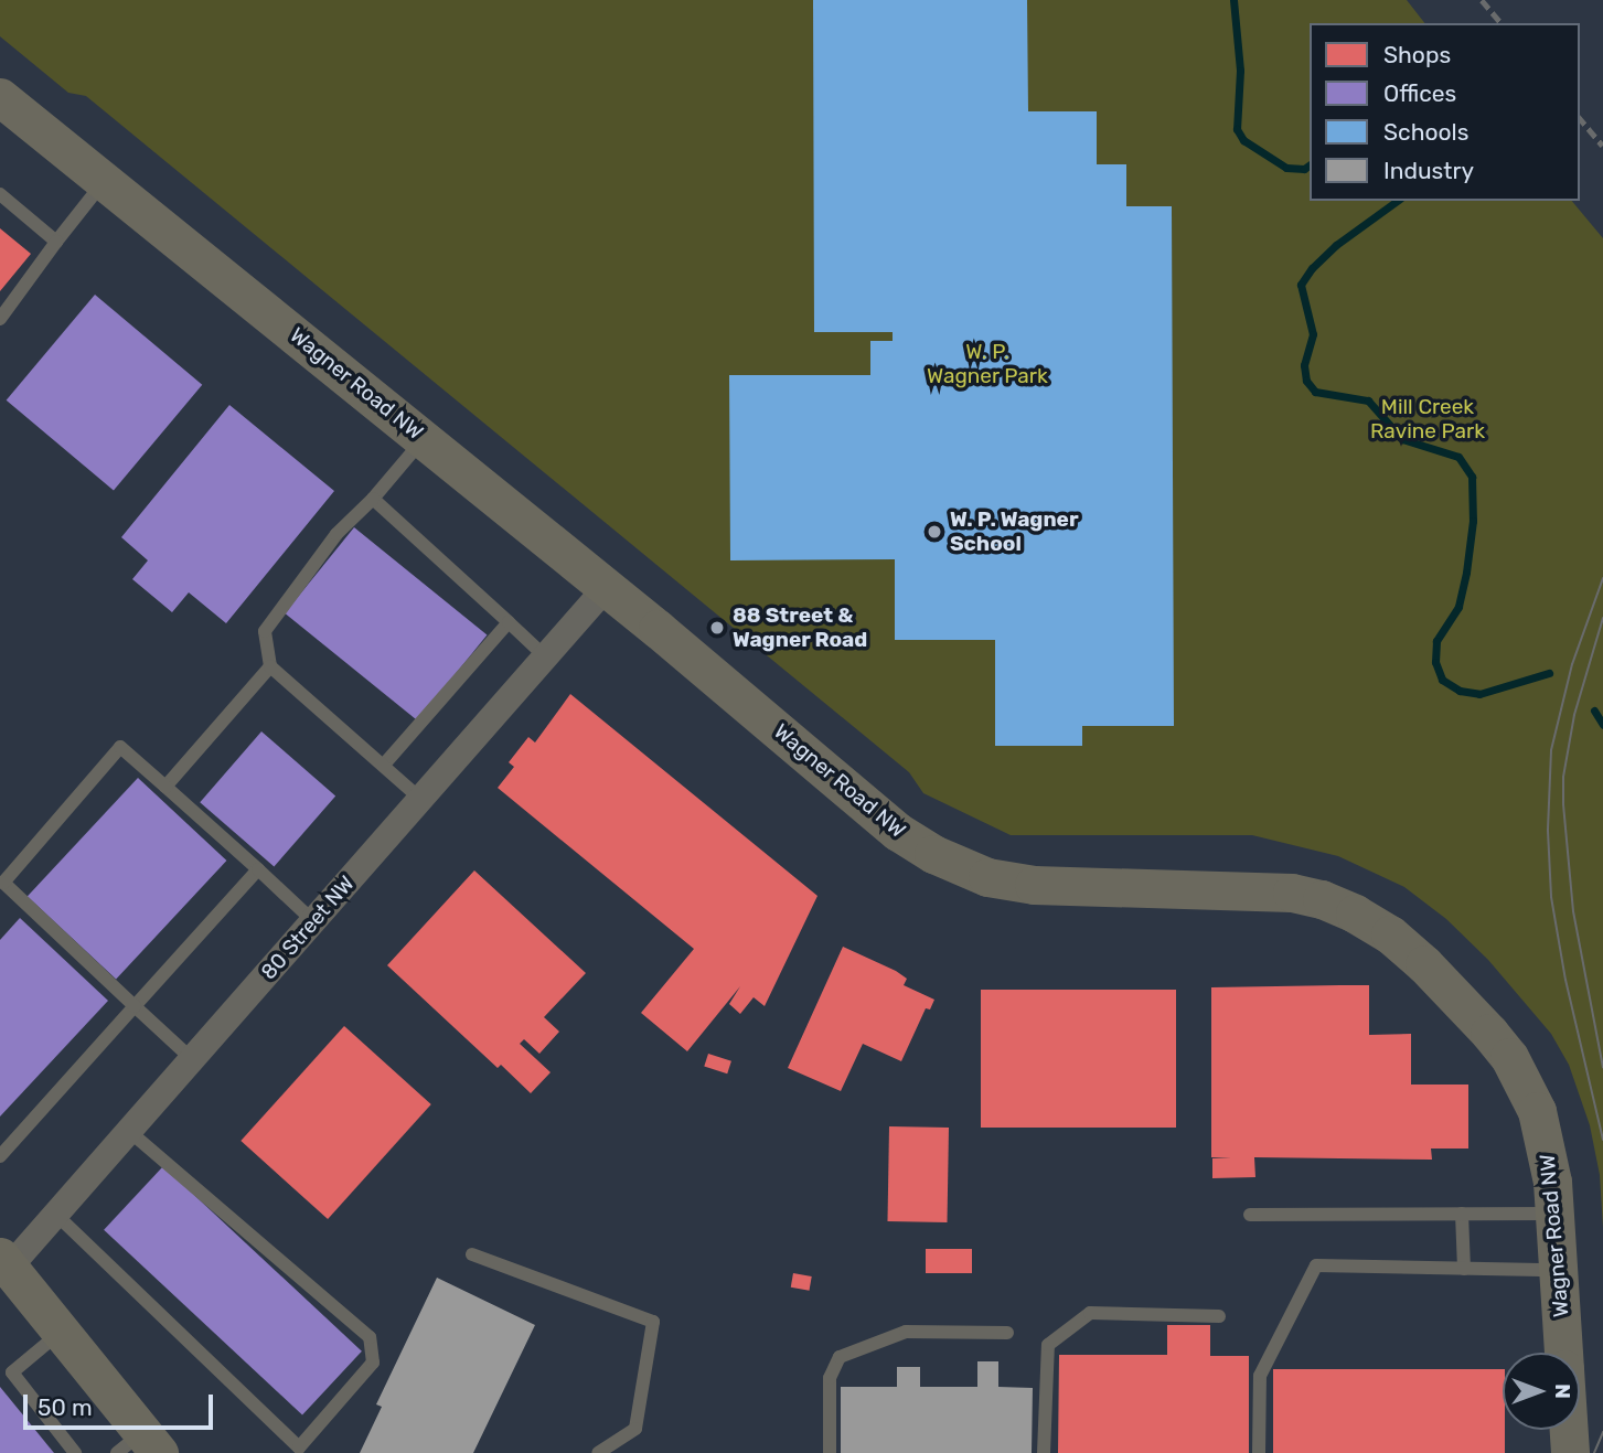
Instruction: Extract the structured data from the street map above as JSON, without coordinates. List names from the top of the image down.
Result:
{
  "streets": {
    "street": ["Wagner Road NW", "80 Street NW"]
  },
  "crossings": [
    ["Wagner Road NW", "80 Street NW"]
  ],
  "parks": ["W. P. Wagner Park", "Mill Creek Ravine Park"],
  "places": ["W. P. Wagner School", "88 Street & Wagner Road"],
  "legend": [
    "Shops",
    "Offices",
    "Schools",
    "Industry"
  ],
  "scale_bar": "50 m",
  "north": "right"
}
